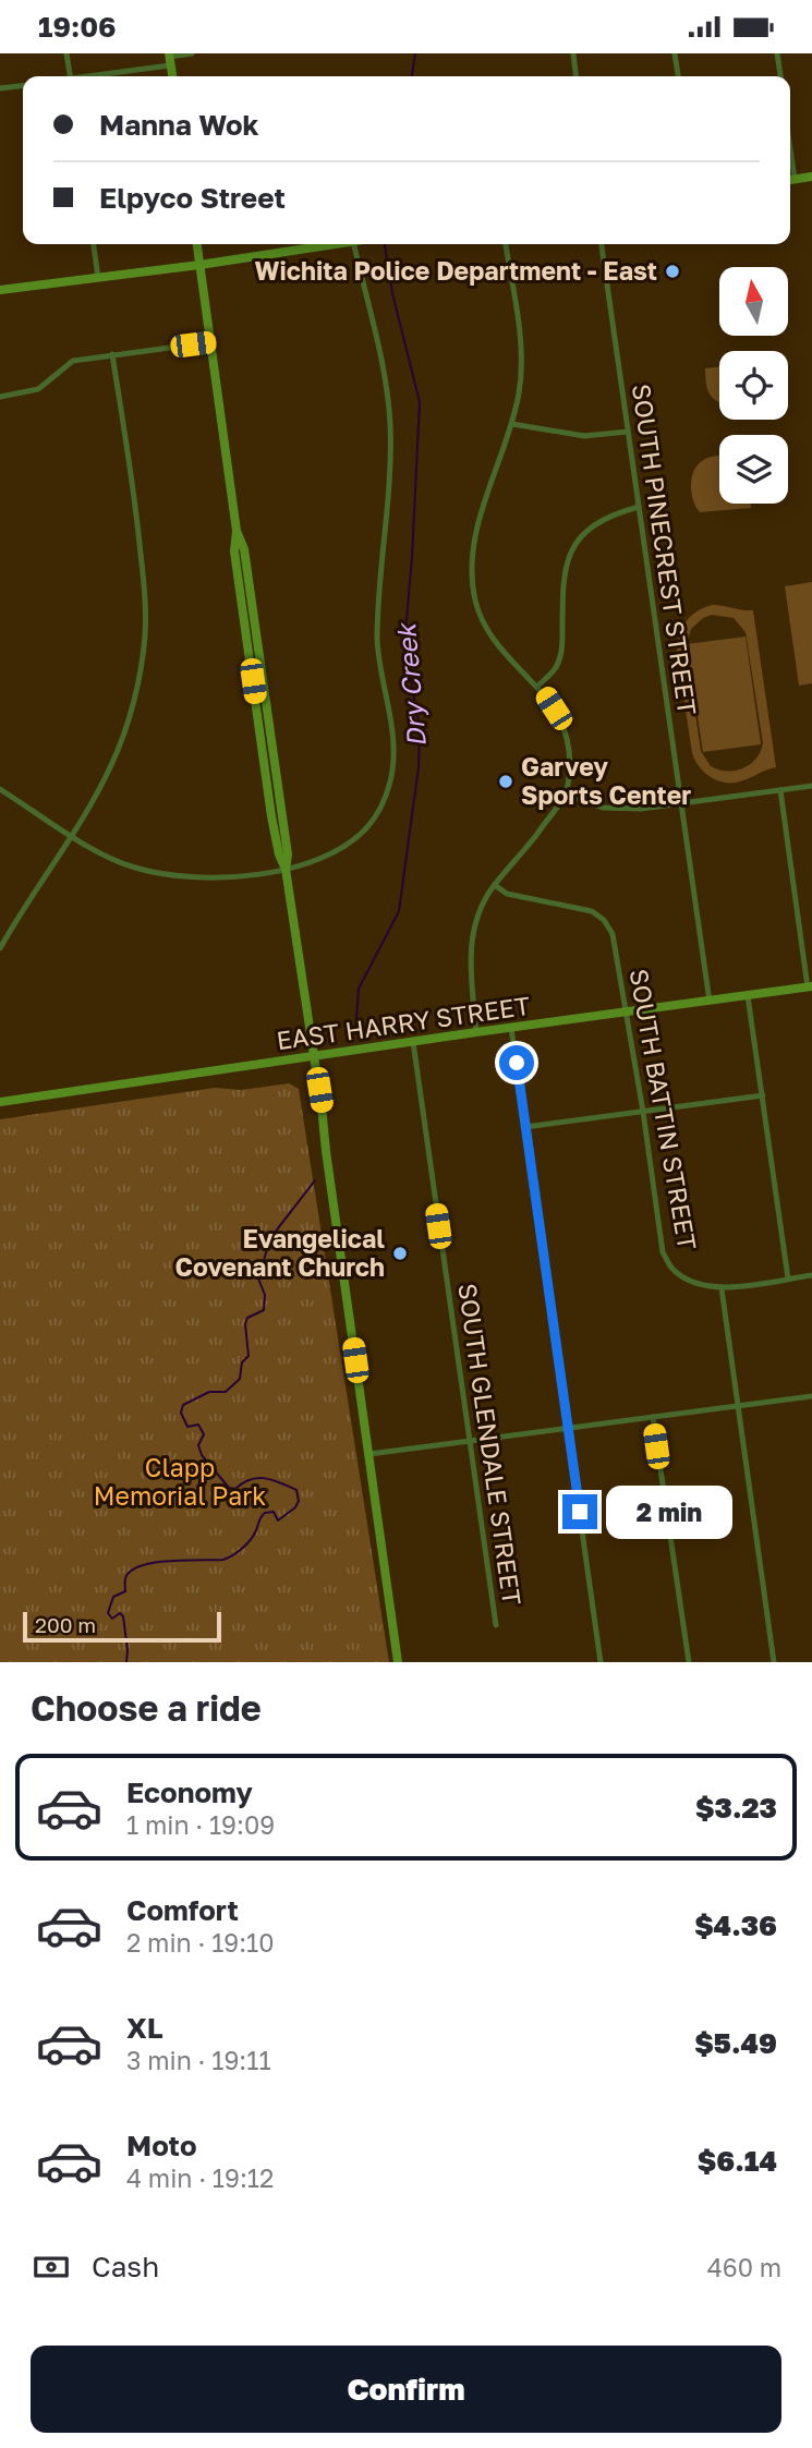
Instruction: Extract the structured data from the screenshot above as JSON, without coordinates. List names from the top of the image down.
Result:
{
  "streets": {
    "main road": ["EAST HARRY STREET"],
    "street": ["SOUTH PINECREST STREET", "SOUTH BATTIN STREET", "SOUTH GLENDALE STREET"]
  },
  "crossings": [
    ["SOUTH PINECREST STREET", "EAST HARRY STREET"],
    ["EAST HARRY STREET", "SOUTH BATTIN STREET"],
    ["EAST HARRY STREET", "SOUTH GLENDALE STREET"]
  ],
  "water": ["Dry Creek"],
  "parks": ["Clapp Memorial Park"],
  "places": ["Wichita Police Department - East", "Garvey Sports Center", "Evangelical Covenant Church"],
  "scale_bar": "200 m",
  "north": "top",
  "page": {
    "status": "19:06",
    "banner": ["Manna Wok", "Elpyco Street"],
    "bubble": "2 min",
    "scale": "200 m",
    "heading": "Choose a ride",
    "list": [
      {
        "name": "Economy",
        "note": "1 min · 19:09",
        "value": "$3.23"
      },
      {
        "name": "Comfort",
        "note": "2 min · 19:10",
        "value": "$4.36"
      },
      {
        "name": "XL",
        "note": "3 min · 19:11",
        "value": "$5.49"
      },
      {
        "name": "Moto",
        "note": "4 min · 19:12",
        "value": "$6.14"
      }
    ],
    "pay": ["Cash", "460 m"],
    "buttons": "Confirm"
  }
}
